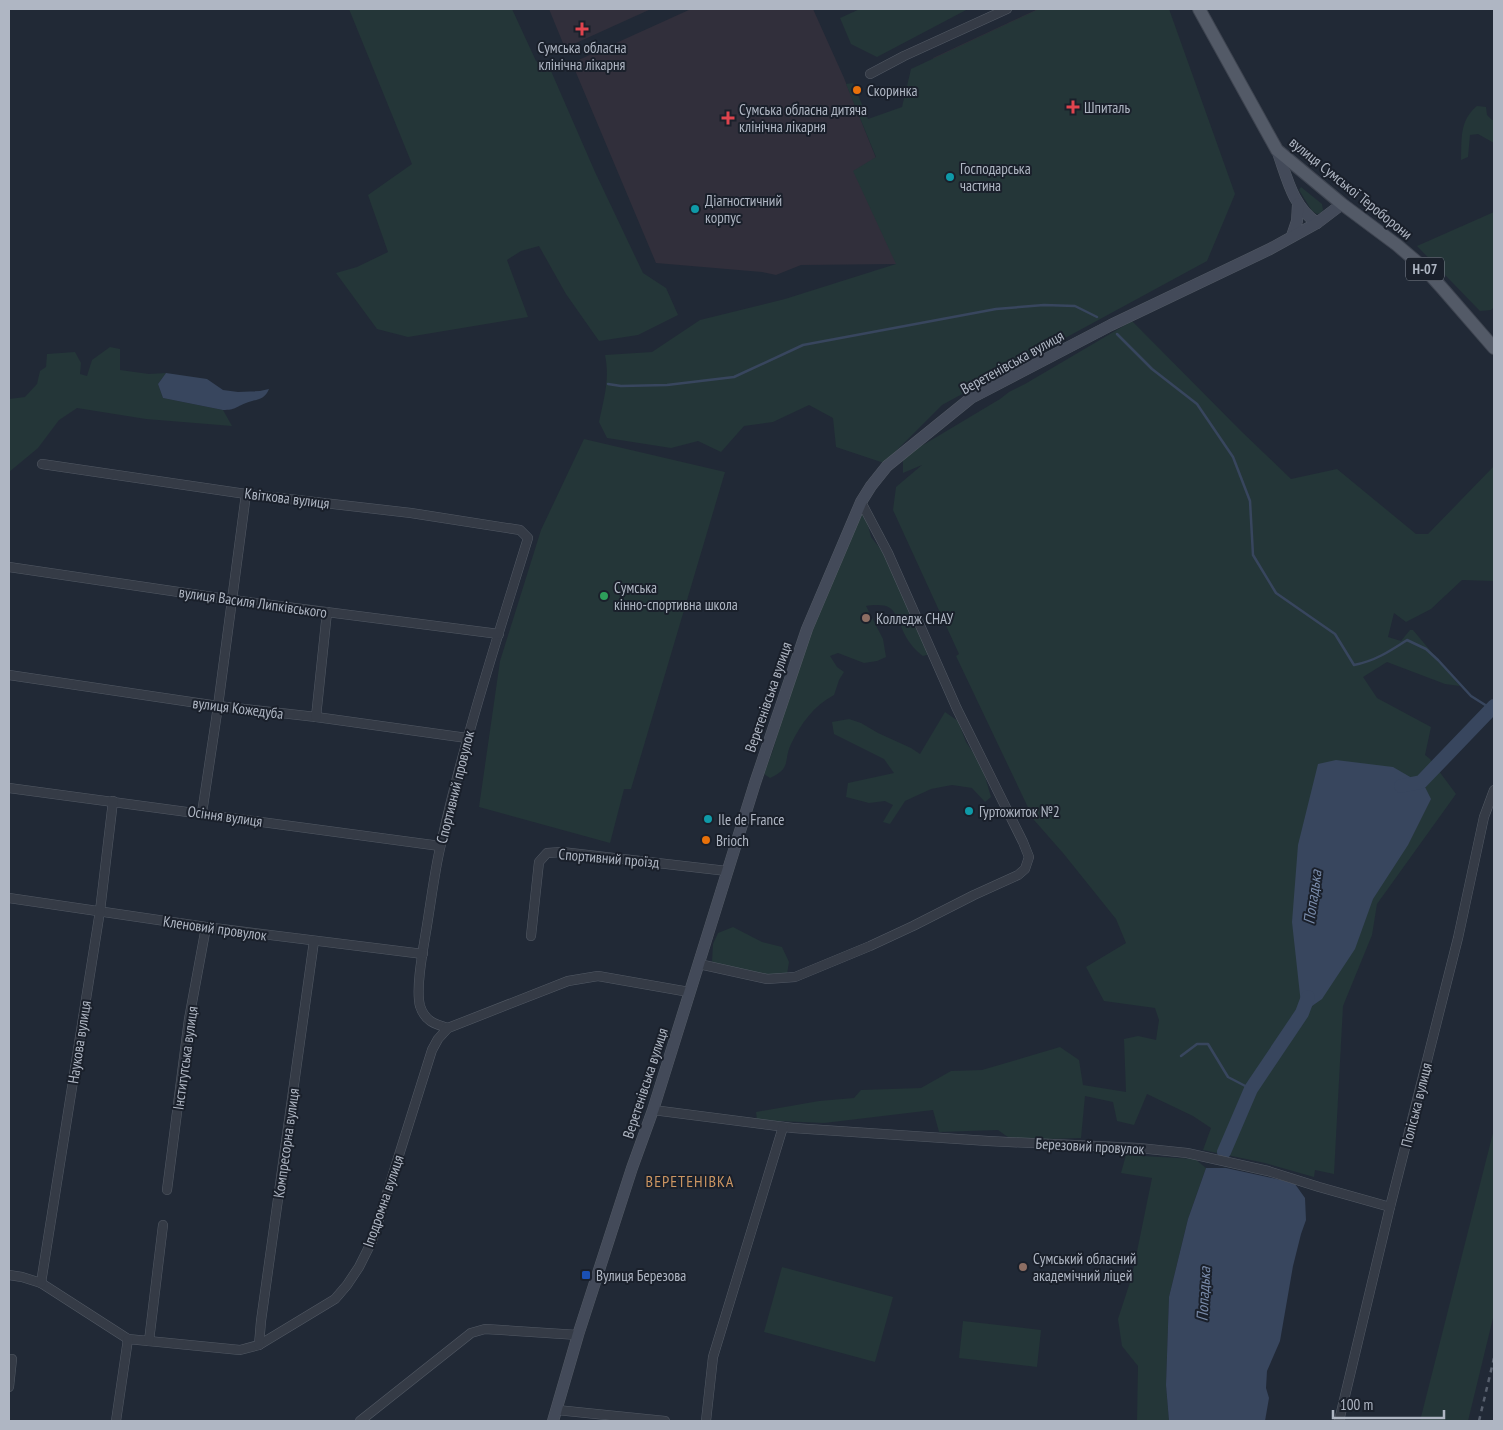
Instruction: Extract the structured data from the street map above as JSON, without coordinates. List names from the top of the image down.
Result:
{
  "streets": {
    "main road": ["вулиця Сумської Тероборони", "Н-07"],
    "street": [
      "Веретенівська вулиця",
      "Квіткова вулиця",
      "вулиця Василя Липківського",
      "вулиця Кожедуба",
      "Спортивний провулок",
      "Осіння вулиця",
      "Спортивний проїзд",
      "Кленовий провулок",
      "Наукова вулиця",
      "Інститутська вулиця",
      "Поліська вулиця",
      "Компресорна вулиця",
      "Березовий провулок",
      "Іподромна вулиця"
    ]
  },
  "crossings": [
    ["вулиця Сумської Тероборони", "Веретенівська вулиця"],
    ["Веретенівська вулиця", "Спортивний проїзд"],
    ["Веретенівська вулиця", "Березовий провулок"],
    ["Квіткова вулиця", "Спортивний провулок"],
    ["вулиця Василя Липківського", "Спортивний провулок"],
    ["вулиця Кожедуба", "Спортивний провулок"],
    ["Спортивний провулок", "Осіння вулиця"],
    ["Спортивний провулок", "Кленовий провулок"],
    ["Спортивний провулок", "Іподромна вулиця"],
    ["Осіння вулиця", "Наукова вулиця"],
    ["Кленовий провулок", "Наукова вулиця"],
    ["Кленовий провулок", "Інститутська вулиця"],
    ["Кленовий провулок", "Компресорна вулиця"],
    ["Наукова вулиця", "Іподромна вулиця"],
    ["Поліська вулиця", "Березовий провулок"],
    ["Компресорна вулиця", "Іподромна вулиця"]
  ],
  "districts": ["ВЕРЕТЕНІВКА"],
  "water": ["Попадька"],
  "places": {
    "health": ["Сумська обласна клінічна лікарня", "Шпиталь", "Сумська обласна дитяча клінічна лікарня"],
    "other": [
      "Скоринка",
      "Господарська частина",
      "Діагностичний корпус",
      "Сумська кінно-спортивна школа",
      "Колледж СНАУ",
      "Гуртожиток №2",
      "Ile de France",
      "Brioch",
      "Сумський обласний академічний ліцей"
    ],
    "transit": ["Вулиця Березова"]
  },
  "scale_bar": "100 m"
}
